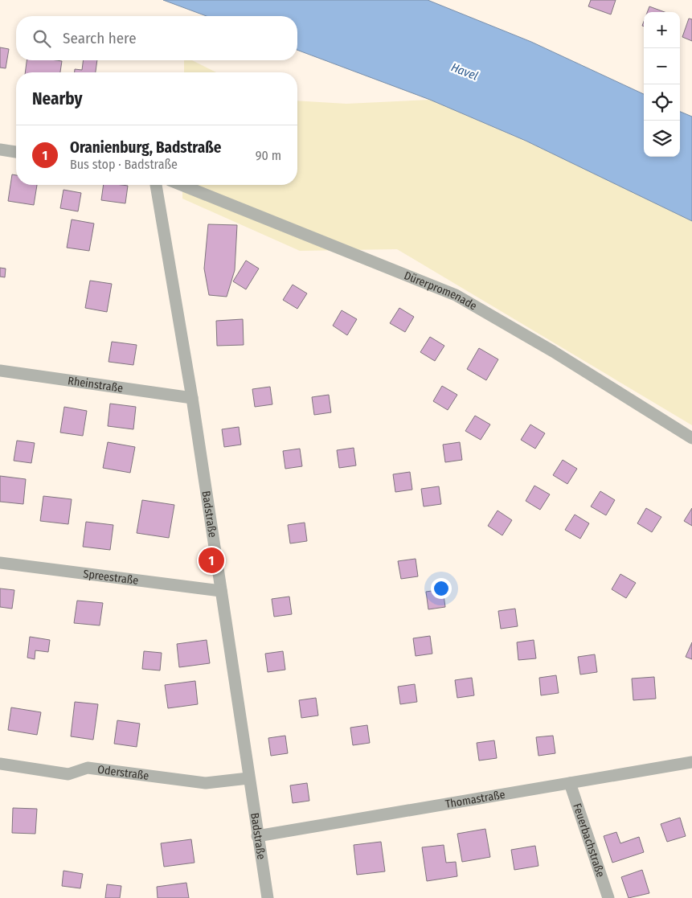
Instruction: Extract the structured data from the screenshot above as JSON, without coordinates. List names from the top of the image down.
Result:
{
  "streets": {
    "street": [
      "Dürerpromenade",
      "Rheinstraße",
      "Badstraße",
      "Spreestraße",
      "Oderstraße",
      "Thomastraße",
      "Feuerbachstraße"
    ]
  },
  "crossings": [
    ["Rheinstraße", "Badstraße"],
    ["Badstraße", "Spreestraße"],
    ["Badstraße", "Oderstraße"],
    ["Badstraße", "Thomastraße"],
    ["Thomastraße", "Feuerbachstraße"]
  ],
  "water": ["Havel"],
  "page": {
    "map_buttons": ["+", "−"],
    "search": "Search here",
    "heading": "Nearby",
    "list": [
      {
        "mark": "1",
        "name": "Oranienburg, Badstraße",
        "note": "Bus stop · Badstraße",
        "value": "90 m"
      }
    ],
    "pins": "1"
  }
}
